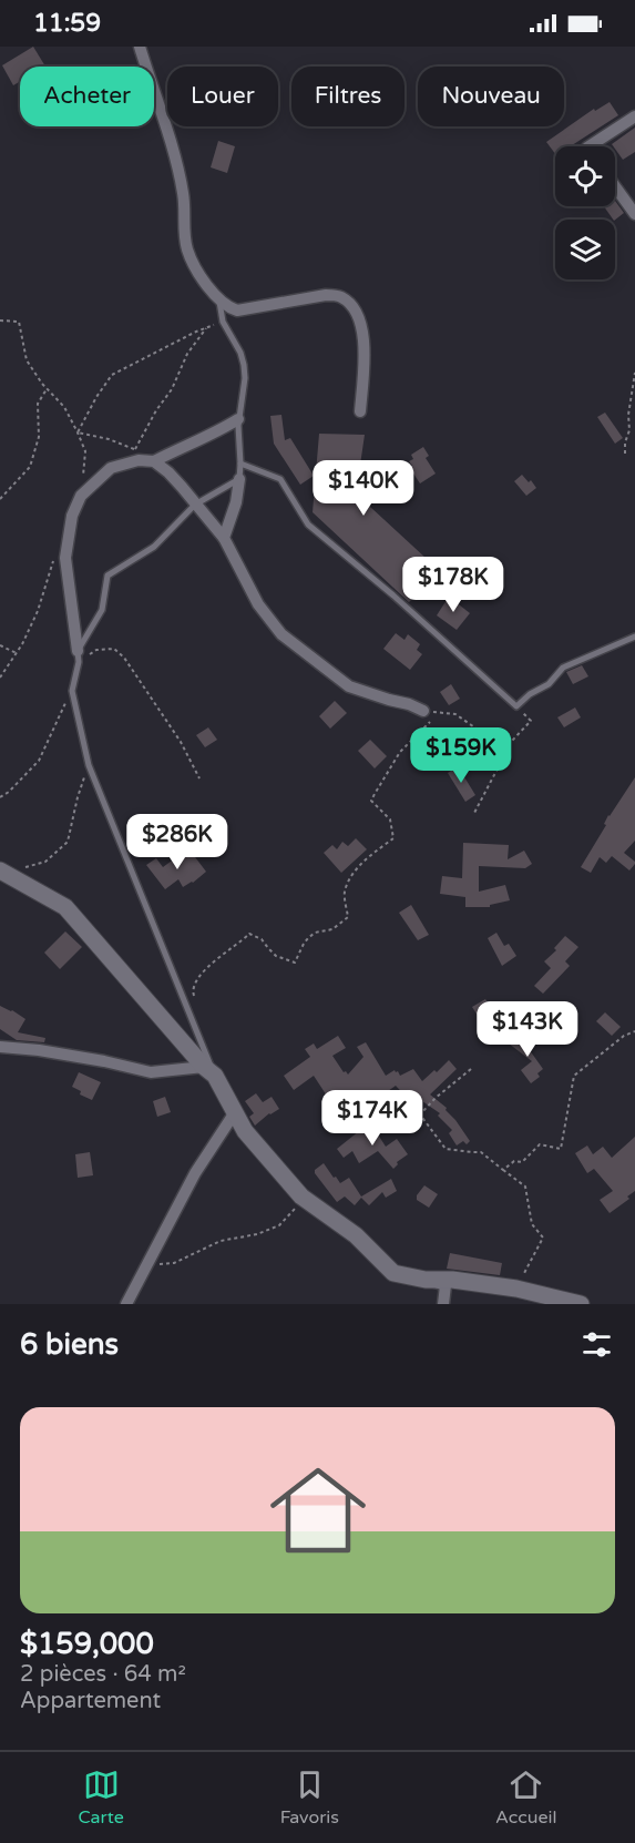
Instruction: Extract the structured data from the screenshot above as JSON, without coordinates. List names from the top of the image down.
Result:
{
  "page": {
    "status": "11:59",
    "chip": [
      "Acheter",
      "Louer",
      "Filtres",
      "Nouveau"
    ],
    "price": [
      "$140K",
      "$178K",
      "$159K",
      "$286K",
      "$143K",
      "$174K"
    ],
    "heading": "6 biens",
    "list": [
      {
        "name": "$159,000",
        "note": "2 pièces · 64 m² · Appartement"
      }
    ],
    "tabs": ["Carte", "Favoris", "Accueil"]
  }
}
